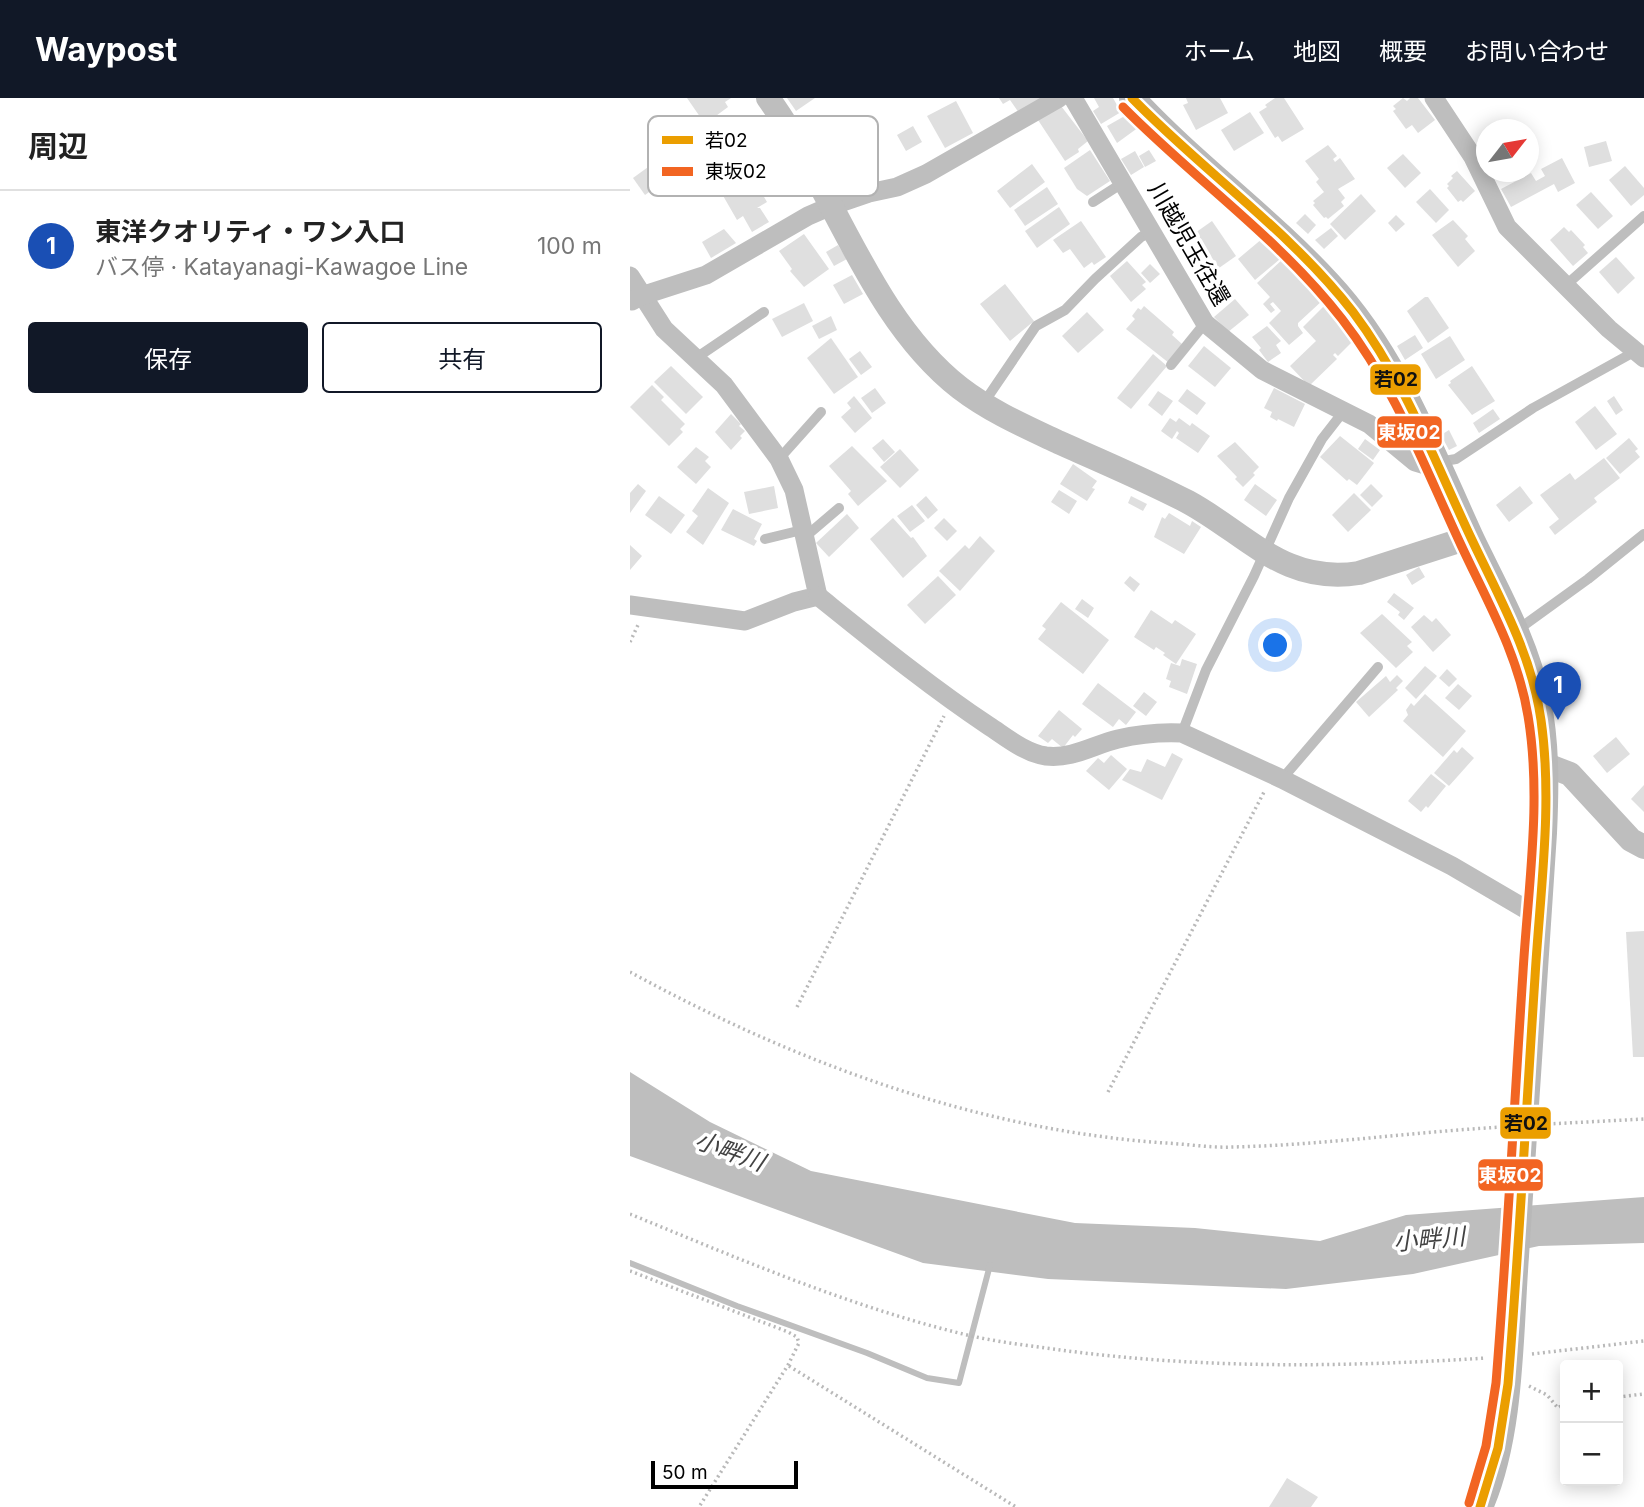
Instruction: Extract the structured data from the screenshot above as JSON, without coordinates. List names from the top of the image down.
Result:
{
  "streets": {
    "street": ["川越児玉往還"]
  },
  "water": ["小畔川"],
  "lines": ["transit line 若02", "transit line 東坂02"],
  "legend": ["若02", "東坂02"],
  "scale_bar": "50 m",
  "north": "top right",
  "page": {
    "header": "Waypost",
    "nav": [
      "ホーム",
      "地図",
      "概要",
      "お問い合わせ"
    ],
    "heading": "周辺",
    "list": [
      {
        "mark": "1",
        "name": "東洋クオリティ・ワン入口",
        "note": "バス停 · Katayanagi-Kawagoe Line",
        "value": "100 m"
      }
    ],
    "buttons": ["保存", "共有"],
    "pins": "1",
    "map_buttons": ["+", "−"],
    "scale": "50 m"
  }
}
